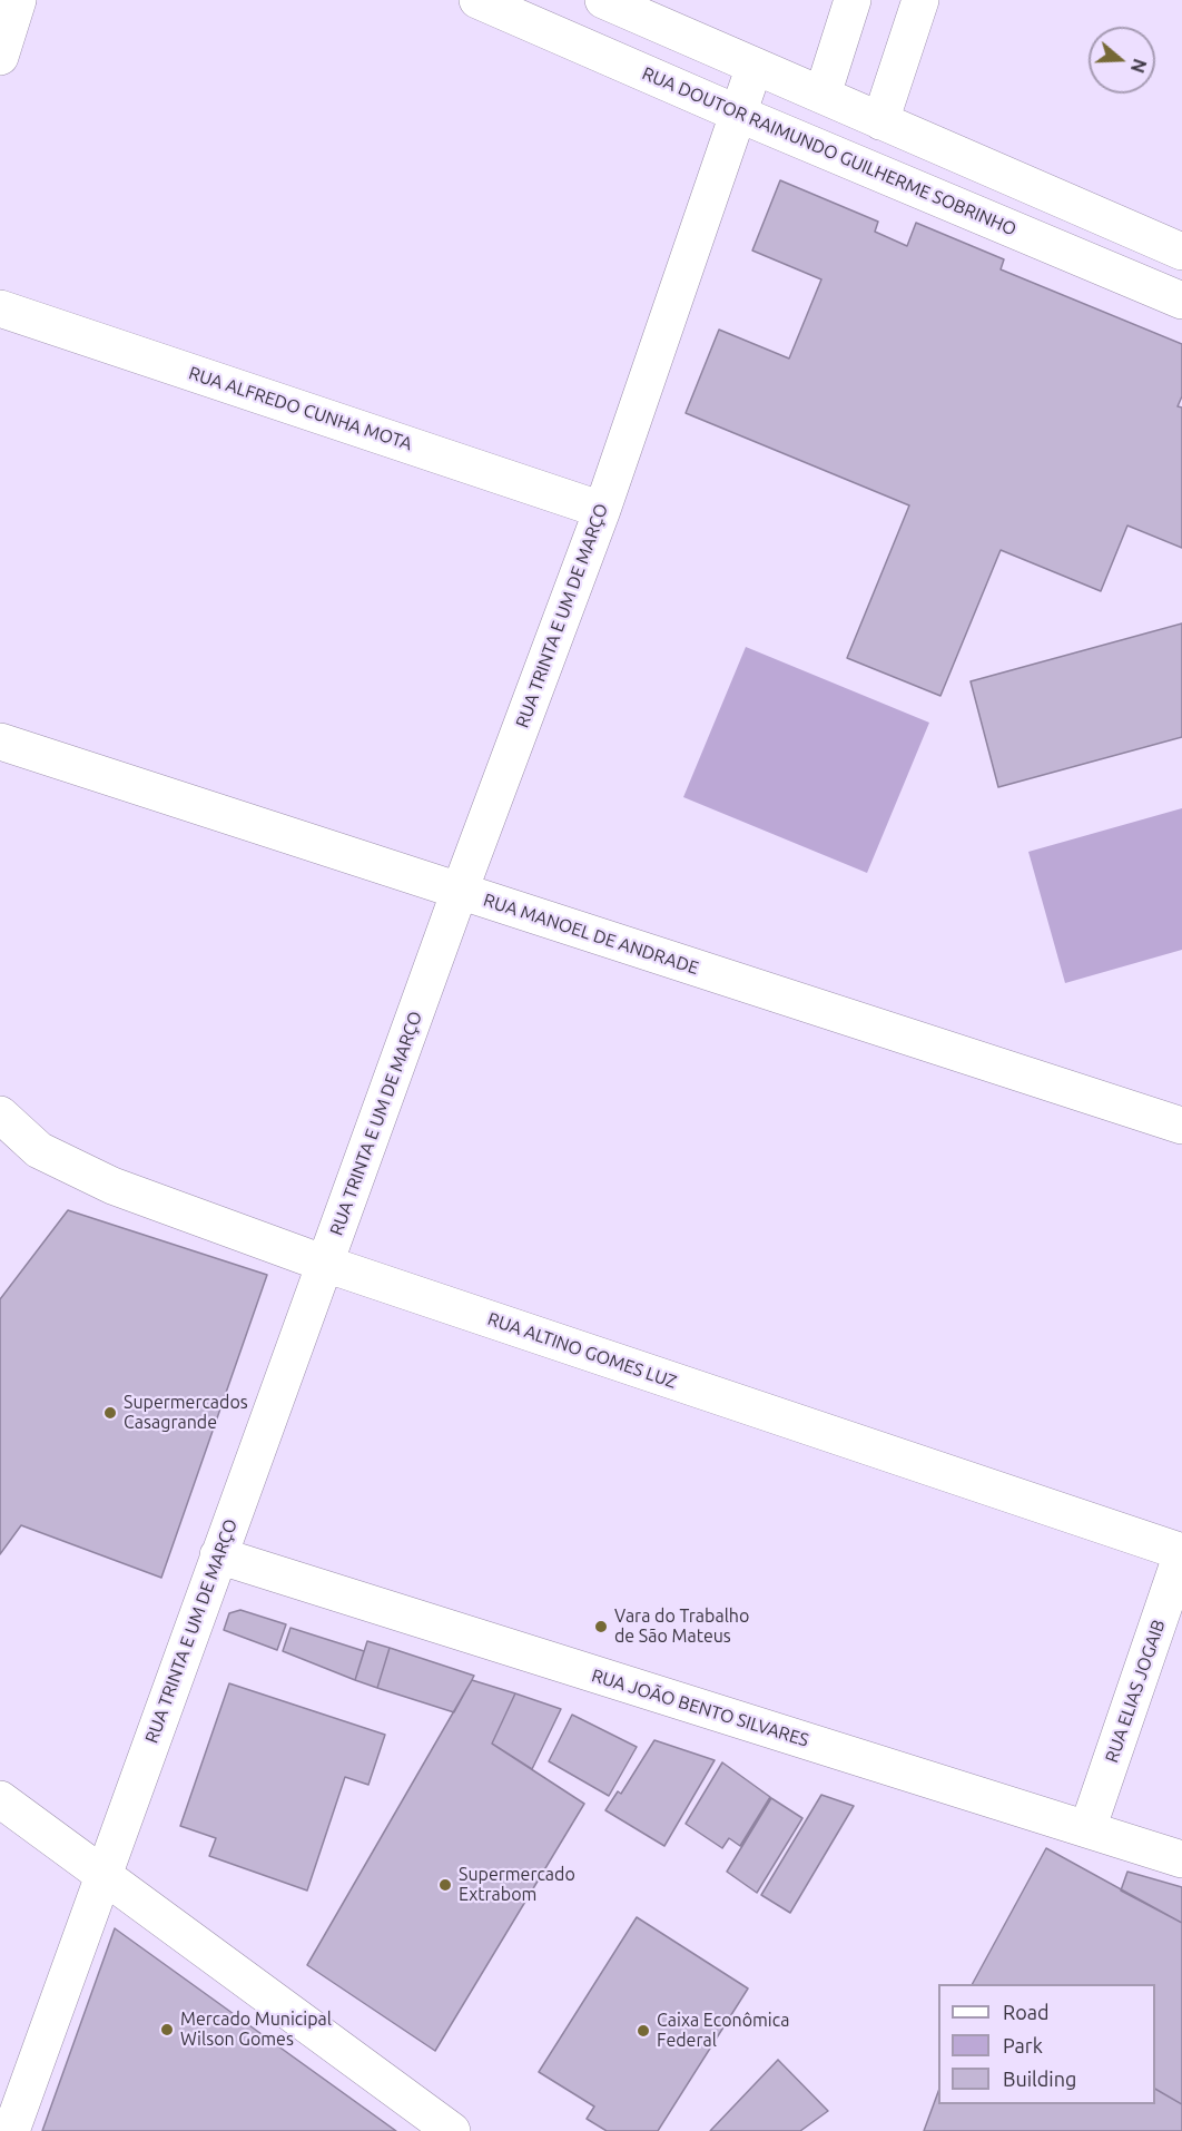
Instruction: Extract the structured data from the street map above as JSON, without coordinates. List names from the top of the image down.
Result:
{
  "streets": {
    "street": [
      "RUA DOUTOR RAIMUNDO GUILHERME SOBRINHO",
      "RUA ALFREDO CUNHA MOTA",
      "RUA TRINTA E UM DE MARÇO",
      "RUA MANOEL DE ANDRADE",
      "RUA ALTINO GOMES LUZ",
      "RUA ELIAS JOGAIB",
      "RUA JOÃO BENTO SILVARES"
    ]
  },
  "crossings": [
    ["RUA DOUTOR RAIMUNDO GUILHERME SOBRINHO", "RUA TRINTA E UM DE MARÇO"],
    ["RUA ALFREDO CUNHA MOTA", "RUA TRINTA E UM DE MARÇO"],
    ["RUA TRINTA E UM DE MARÇO", "RUA MANOEL DE ANDRADE"],
    ["RUA TRINTA E UM DE MARÇO", "RUA ALTINO GOMES LUZ"],
    ["RUA TRINTA E UM DE MARÇO", "RUA JOÃO BENTO SILVARES"],
    ["RUA ALTINO GOMES LUZ", "RUA ELIAS JOGAIB"],
    ["RUA ELIAS JOGAIB", "RUA JOÃO BENTO SILVARES"]
  ],
  "places": [
    "Supermercados Casagrande",
    "Vara do Trabalho de São Mateus",
    "Supermercado Extrabom",
    "Mercado Municipal Wilson Gomes",
    "Caixa Econômica Federal"
  ],
  "legend": ["Road", "Park", "Building"],
  "north": "right"
}
